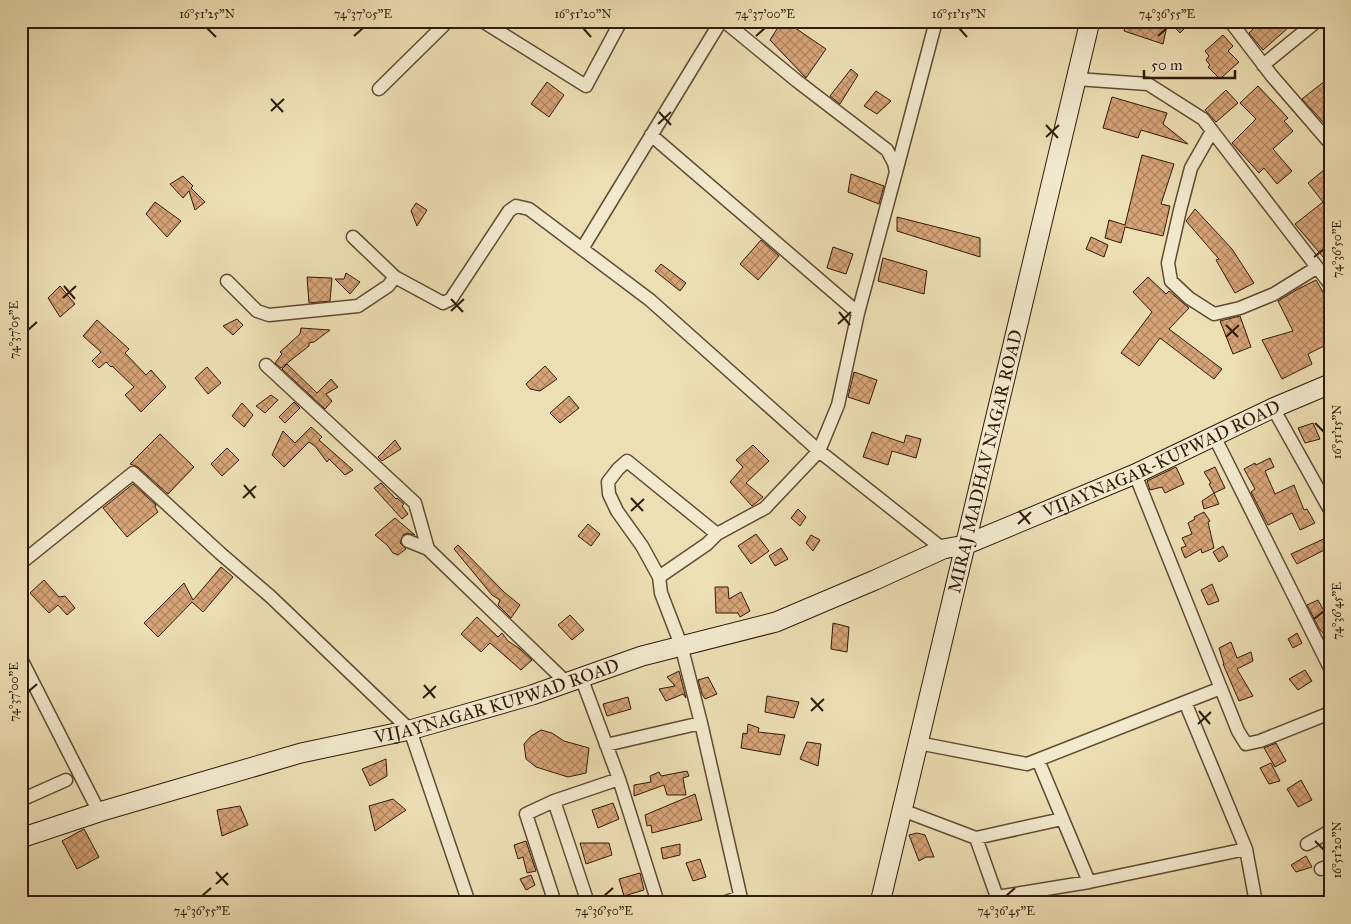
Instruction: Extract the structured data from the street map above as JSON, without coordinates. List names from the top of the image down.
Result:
{
  "streets": {
    "street": ["VIJAYNAGAR-KUPWAD ROAD", "MIRAJ MADHAV NAGAR ROAD", "VIJAYNAGAR KUPWAD ROAD"]
  },
  "crossings": [
    ["VIJAYNAGAR-KUPWAD ROAD", "MIRAJ MADHAV NAGAR ROAD"],
    ["VIJAYNAGAR-KUPWAD ROAD", "VIJAYNAGAR KUPWAD ROAD"],
    ["MIRAJ MADHAV NAGAR ROAD", "VIJAYNAGAR KUPWAD ROAD"]
  ],
  "scale_bar": "50 m",
  "coordinates": [
    "16°51'25\"N",
    "74°37'05\"E",
    "16°51'20\"N",
    "74°37'00\"E",
    "16°51'15\"N",
    "74°36'55\"E",
    "74°36'50\"E",
    "74°36'45\"E"
  ]
}
